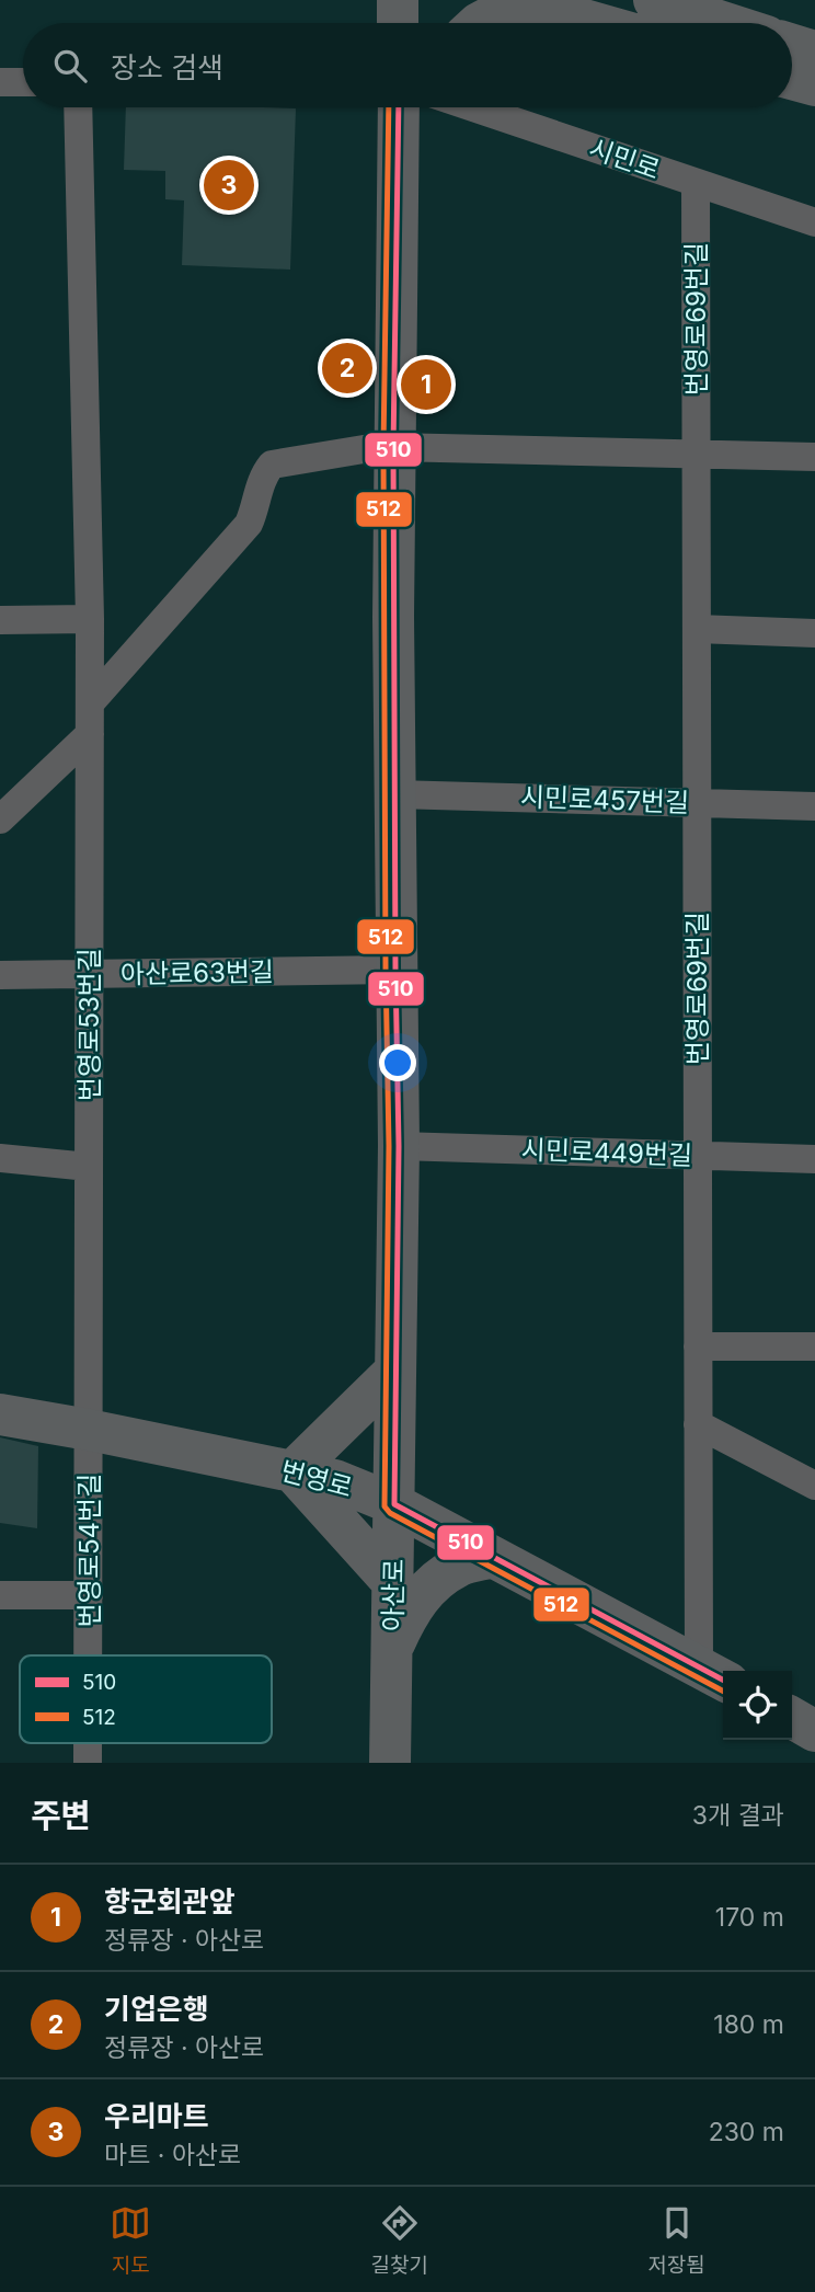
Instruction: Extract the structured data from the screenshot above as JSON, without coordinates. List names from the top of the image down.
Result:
{
  "streets": {
    "street": [
      "시민로",
      "번영로69번길",
      "시민로457번길",
      "아산로63번길",
      "번영로53번길",
      "시민로449번길",
      "번영로",
      "번영로54번길",
      "아산로"
    ]
  },
  "crossings": [
    ["시민로", "번영로69번길"],
    ["번영로69번길", "시민로457번길"],
    ["번영로69번길", "시민로449번길"],
    ["번영로69번길", "번영로"],
    ["시민로457번길", "아산로"],
    ["아산로63번길", "번영로53번길"],
    ["아산로63번길", "아산로"],
    ["번영로53번길", "번영로"],
    ["번영로53번길", "번영로54번길"],
    ["시민로449번길", "아산로"],
    ["번영로", "번영로54번길"],
    ["번영로", "아산로"]
  ],
  "lines": ["transit line 510", "transit line 512"],
  "legend": ["510", "512"],
  "page": {
    "search": "장소 검색",
    "pins": ["3", "2", "1"],
    "heading": ["주변", "3개 결과"],
    "list": [
      {
        "mark": "1",
        "name": "향군회관앞",
        "note": "정류장 · 아산로",
        "value": "170 m"
      },
      {
        "mark": "2",
        "name": "기업은행",
        "note": "정류장 · 아산로",
        "value": "180 m"
      },
      {
        "mark": "3",
        "name": "우리마트",
        "note": "마트 · 아산로",
        "value": "230 m"
      }
    ],
    "nav": ["지도", "길찾기", "저장됨"]
  }
}
